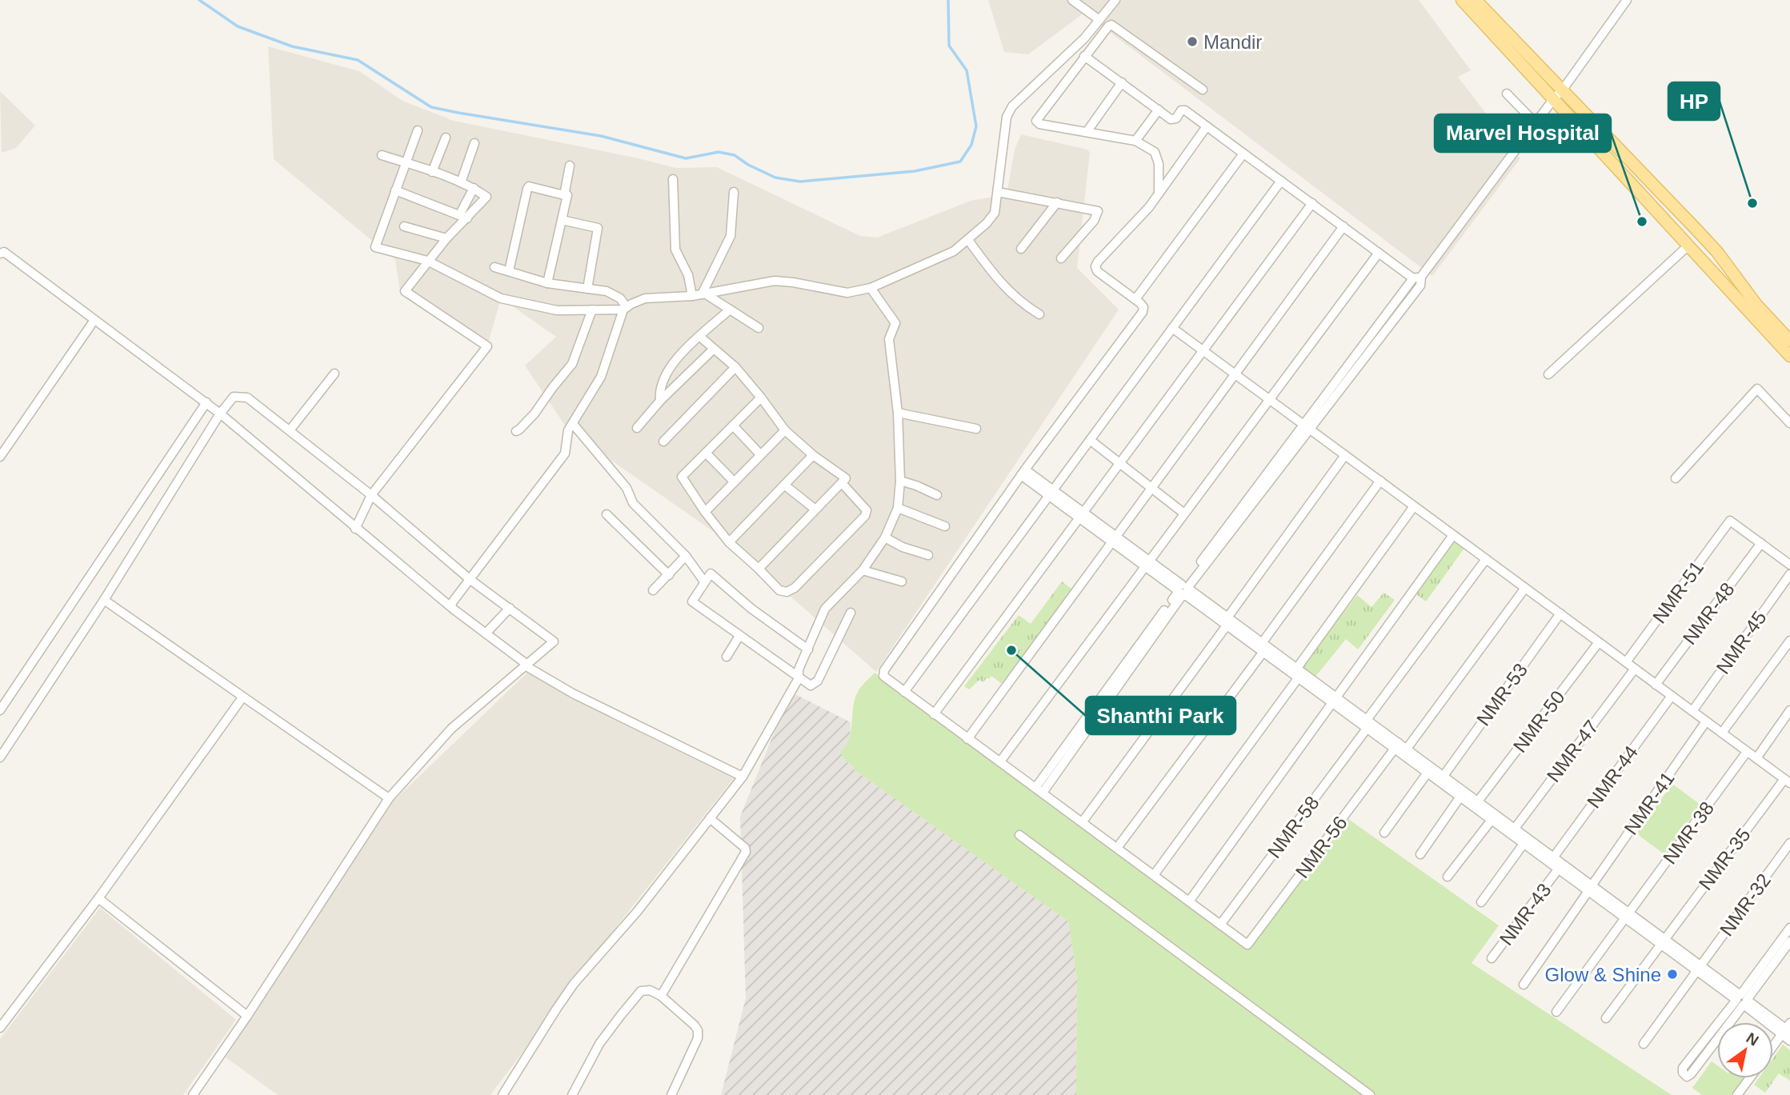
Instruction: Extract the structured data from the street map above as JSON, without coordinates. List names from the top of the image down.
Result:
{
  "streets": {
    "street": [
      "NMR-51",
      "NMR-48",
      "NMR-45",
      "NMR-53",
      "NMR-50",
      "NMR-47",
      "NMR-44",
      "NMR-41",
      "NMR-58",
      "NMR-38",
      "NMR-56",
      "NMR-35",
      "NMR-32",
      "NMR-43"
    ]
  },
  "crossings": [
    ["NMR-51", "NMR-48"],
    ["NMR-58", "NMR-56"]
  ],
  "places": [
    "Mandir",
    "HP",
    "Marvel Hospital",
    "Shanthi Park",
    "Glow & Shine"
  ],
  "north": "top right"
}
